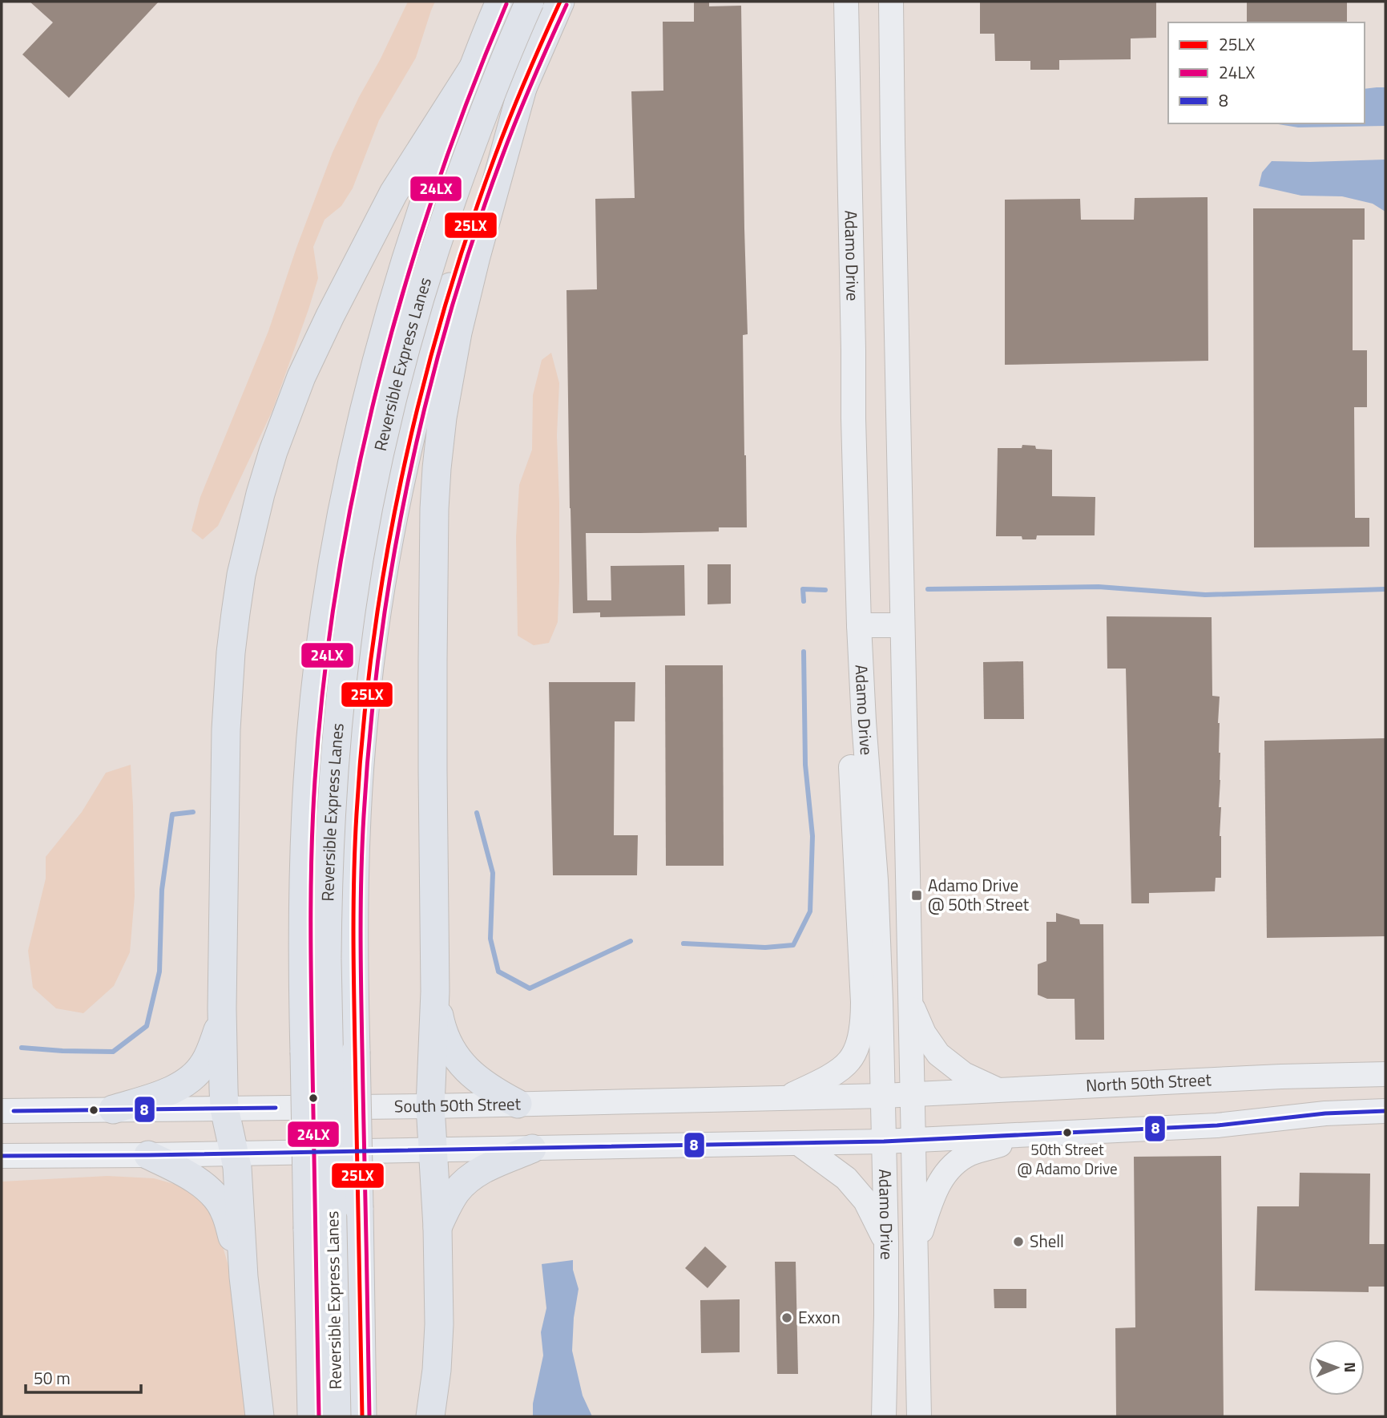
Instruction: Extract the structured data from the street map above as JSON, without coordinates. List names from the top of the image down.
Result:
{
  "streets": {
    "highway": ["Reversible Express Lanes"],
    "main road": ["Adamo Drive", "North 50th Street", "South 50th Street"]
  },
  "crossings": [
    ["Adamo Drive", "North 50th Street"],
    ["Adamo Drive", "South 50th Street"],
    ["North 50th Street", "South 50th Street"]
  ],
  "places": {
    "transit": ["Adamo Drive @ 50th Street"],
    "other": ["50th Street @ Adamo Drive", "Shell", "Exxon"]
  },
  "lines": ["transit line 25LX", "transit line 24LX", "transit line 8"],
  "legend": ["25LX", "24LX", "8"],
  "scale_bar": "50 m",
  "north": "right"
}
